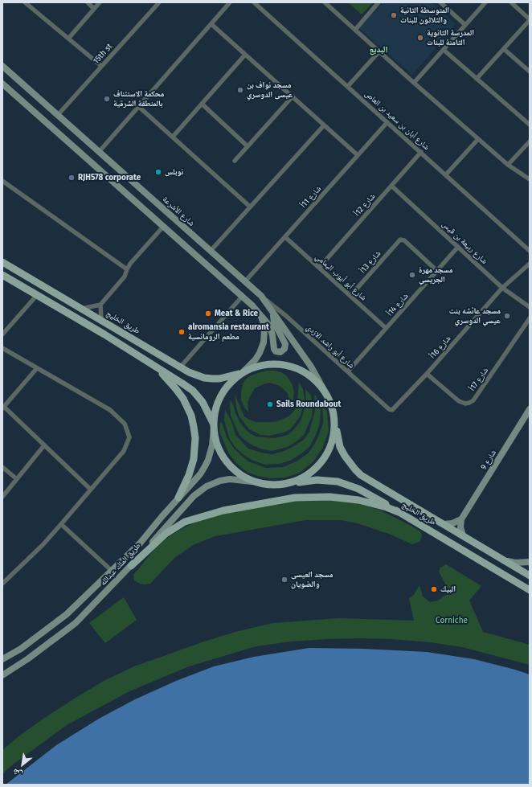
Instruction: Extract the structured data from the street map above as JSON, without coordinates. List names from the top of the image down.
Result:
{
  "streets": {
    "main road": ["طريق الخليج"],
    "street": [
      "15th st",
      "شارع أبان بن سعيد بن العاص",
      "شارع 11أ",
      "شارع 12أ",
      "شارع الأشرعة",
      "شارع ربيعة بن قيس",
      "شارع 13أ",
      "شارع أبو أيوب اليمامي",
      "شارع 14أ",
      "شارع أبو راشد الازدي",
      "شارع 16أ",
      "شارع 17أ",
      "شارع 9",
      "طريق الملك عبدالله"
    ]
  },
  "crossings": [
    ["15th st", "شارع الأشرعة"],
    ["شارع أبان بن سعيد بن العاص", "شارع 11أ"],
    ["شارع أبان بن سعيد بن العاص", "شارع 12أ"],
    ["شارع 11أ", "شارع الأشرعة"],
    ["شارع 11أ", "شارع أبو أيوب اليمامي"],
    ["شارع 12أ", "شارع ربيعة بن قيس"],
    ["شارع 12أ", "شارع أبو أيوب اليمامي"],
    ["شارع الأشرعة", "طريق الخليج"],
    ["شارع الأشرعة", "شارع أبو راشد الازدي"],
    ["شارع ربيعة بن قيس", "شارع 14أ"],
    ["شارع ربيعة بن قيس", "شارع 16أ"],
    ["شارع 13أ", "شارع أبو أيوب اليمامي"],
    ["شارع 13أ", "شارع 14أ"],
    ["شارع أبو أيوب اليمامي", "شارع 14أ"],
    ["شارع 14أ", "شارع أبو راشد الازدي"],
    ["شارع أبو راشد الازدي", "شارع 16أ"],
    ["شارع 16أ", "شارع 17أ"]
  ],
  "districts": ["البديع"],
  "parks": ["Corniche"],
  "places": [
    "المتوسطة الثانية والثلاثون للبنات",
    "المدرسة الثانوية الثامنة للبنات",
    "مسجد نواف بن عيسى الدوسري",
    "محكمة الاستئناف بالمنطقة الشرقية",
    "نوبلس",
    "RJH578 corporate",
    "مسجد مهرة الجريسي",
    "Meat & Rice",
    "مسجد عائشه بنت عيسي الدوسري",
    "alromansia restaurant مطعم الرومانسية",
    "Sails Roundabout",
    "مسجد العيسى والضويان",
    "البيك"
  ],
  "north": "bottom left"
}
